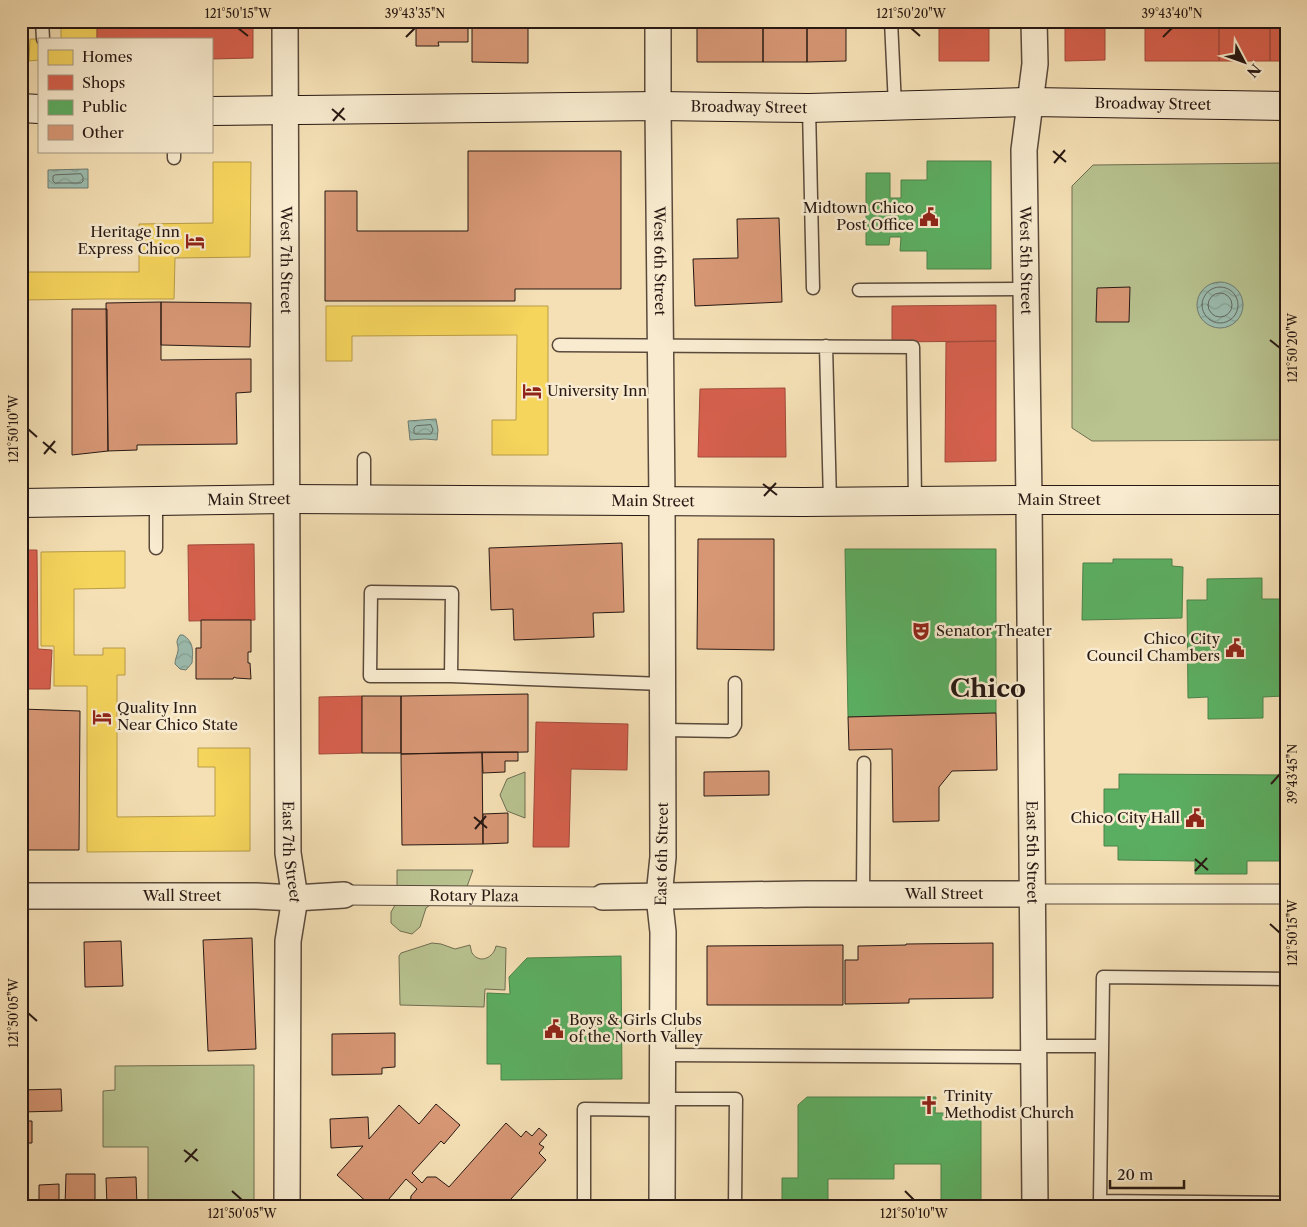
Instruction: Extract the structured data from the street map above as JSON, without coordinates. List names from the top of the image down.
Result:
{
  "streets": {
    "main road": ["Broadway Street", "Main Street"],
    "street": [
      "West 7th Street",
      "West 5th Street",
      "West 6th Street",
      "East 7th Street",
      "East 5th Street",
      "East 6th Street",
      "Wall Street",
      "Rotary Plaza"
    ]
  },
  "crossings": [
    ["Broadway Street", "West 7th Street"],
    ["Broadway Street", "West 5th Street"],
    ["Broadway Street", "West 6th Street"],
    ["West 7th Street", "Main Street"],
    ["West 7th Street", "East 7th Street"],
    ["West 5th Street", "Main Street"],
    ["West 5th Street", "East 5th Street"],
    ["West 6th Street", "Main Street"],
    ["West 6th Street", "East 6th Street"],
    ["Main Street", "East 7th Street"],
    ["Main Street", "East 5th Street"],
    ["Main Street", "East 6th Street"],
    ["East 7th Street", "Wall Street"],
    ["East 5th Street", "Wall Street"],
    ["East 6th Street", "Wall Street"],
    ["Wall Street", "Rotary Plaza"]
  ],
  "districts": ["Chico"],
  "places": {
    "public building": [
      "Midtown Chico Post Office",
      "Chico City Council Chambers",
      "Chico City Hall",
      "Boys & Girls Clubs of the North Valley"
    ],
    "hotel": ["Heritage Inn Express Chico", "University Inn", "Quality Inn Near Chico State"],
    "theatre": ["Senator Theater"],
    "church": ["Trinity Methodist Church"]
  },
  "legend": [
    "Homes",
    "Shops",
    "Public",
    "Other"
  ],
  "scale_bar": "20 m",
  "north": "bottom right",
  "coordinates": [
    "121°50'15\"W",
    "39°43'35\"N",
    "121°50'20\"W",
    "39°43'40\"N",
    "121°50'10\"W",
    "39°43'45\"N",
    "121°50'05\"W"
  ]
}
